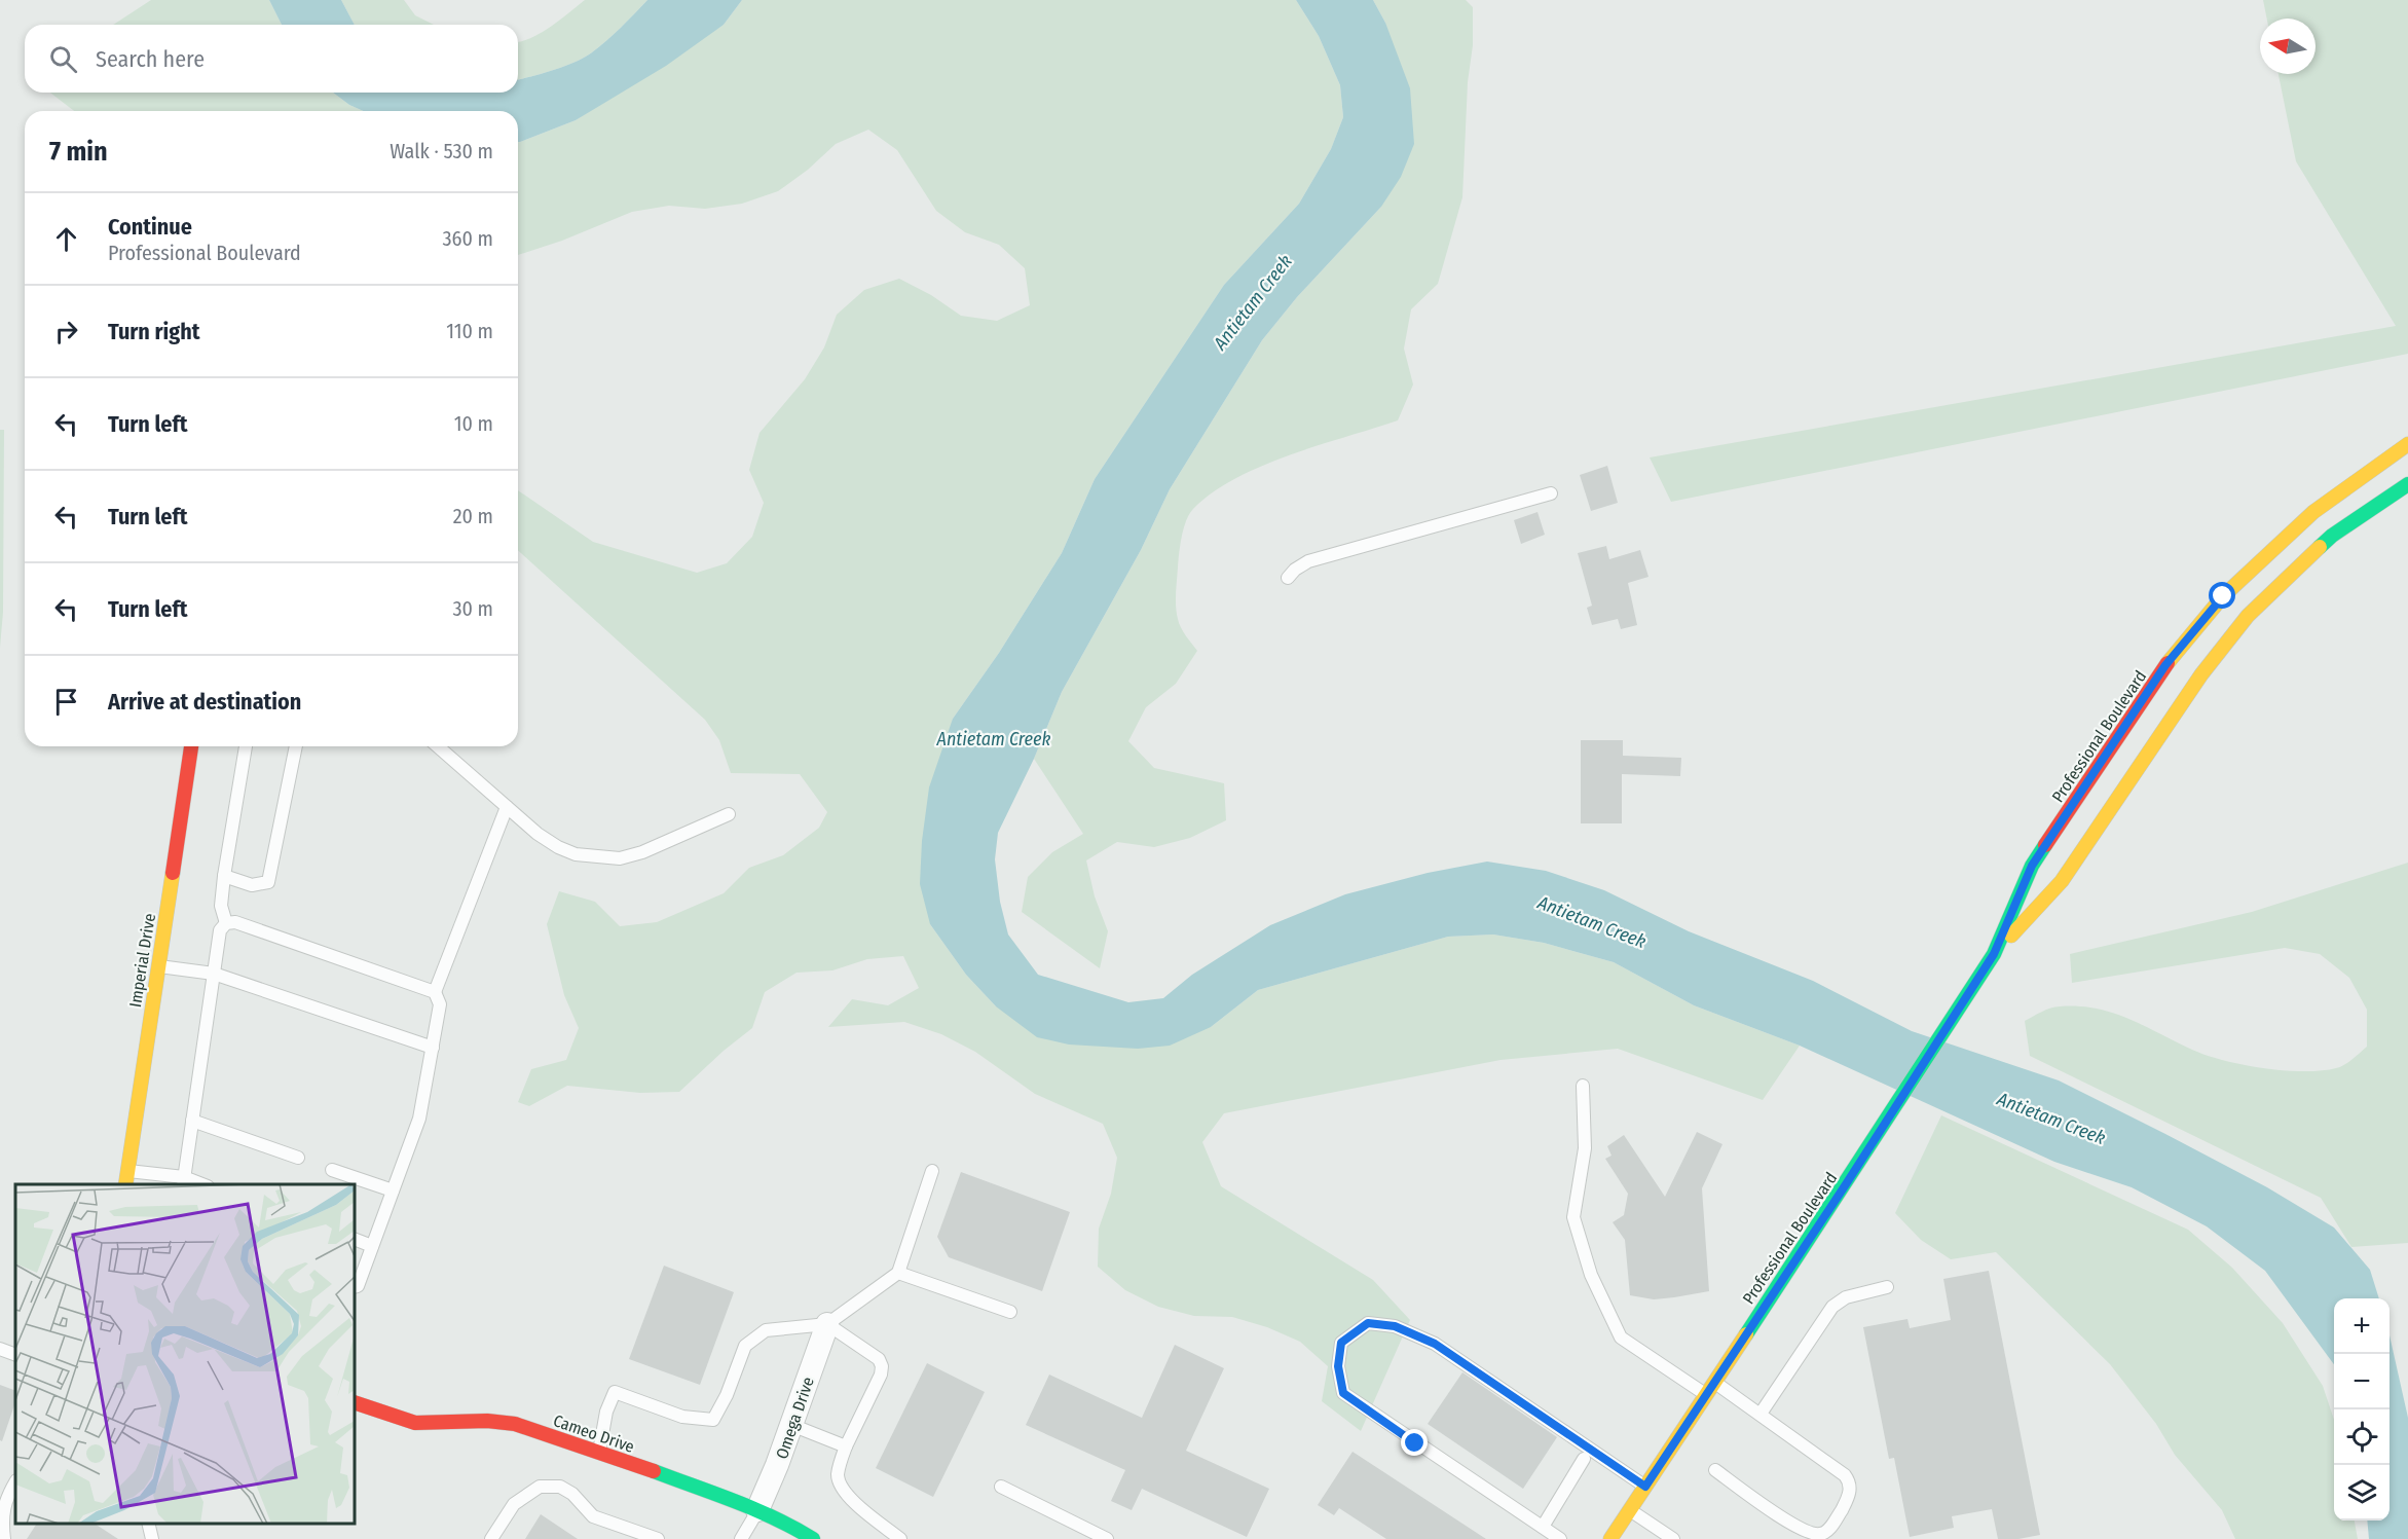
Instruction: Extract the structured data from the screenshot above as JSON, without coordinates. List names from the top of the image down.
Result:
{
  "streets": {
    "street": [
      "Professional Boulevard",
      "Imperial Drive",
      "Omega Drive",
      "Cameo Drive"
    ]
  },
  "crossings": [
    ["Omega Drive", "Cameo Drive"]
  ],
  "water": ["Antietam Creek"],
  "north": "left",
  "page": {
    "search": "Search here",
    "heading": ["7 min", "Walk · 530 m"],
    "list": [
      ["Continue", "Professional Boulevard", "360 m"],
      ["Turn right", "110 m"],
      ["Turn left", "10 m"],
      ["Turn left", "20 m"],
      ["Turn left", "30 m"],
      "Arrive at destination"
    ],
    "map_buttons": ["+", "−"]
  }
}
